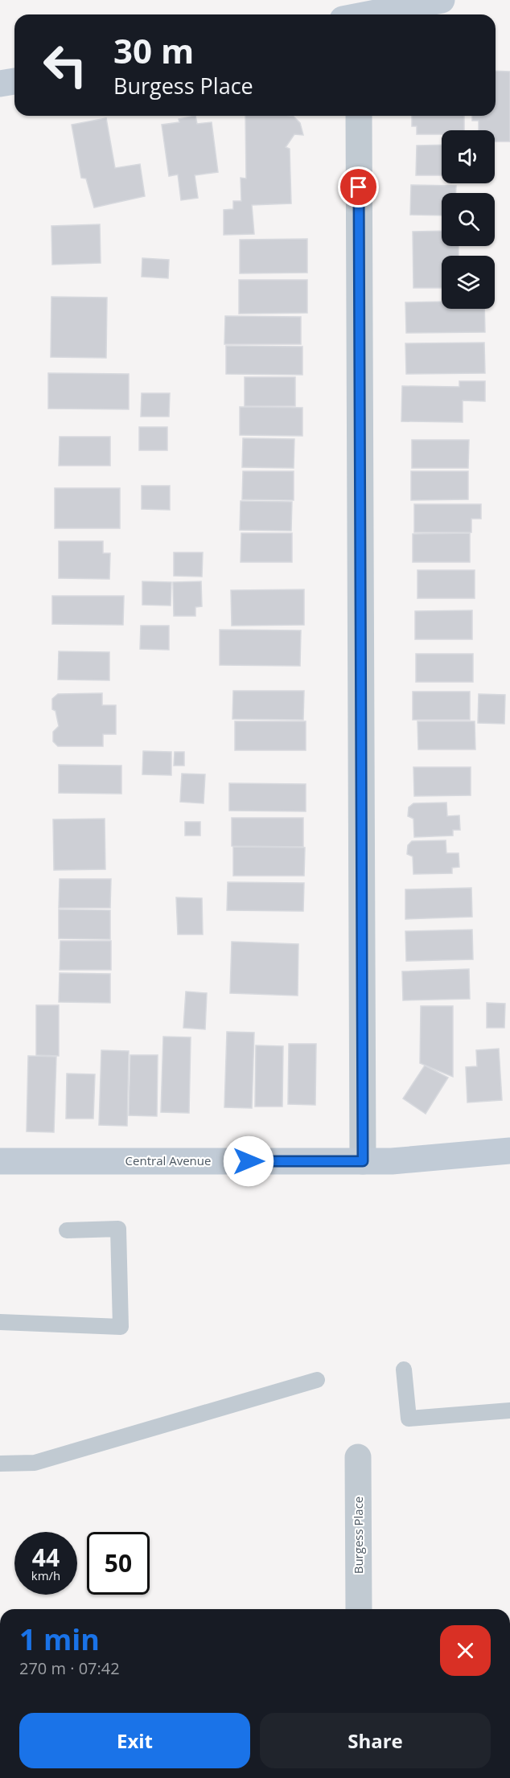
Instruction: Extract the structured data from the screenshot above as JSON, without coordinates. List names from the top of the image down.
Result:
{
  "streets": {
    "main road": ["Central Avenue"],
    "street": ["Burgess Place"]
  },
  "page": {
    "turn": ["30 m", "Burgess Place"],
    "speed": "44 km/h",
    "limit": "50",
    "heading": ["1 min", "270 m · 07:42"],
    "buttons": ["Exit", "Share"]
  }
}
